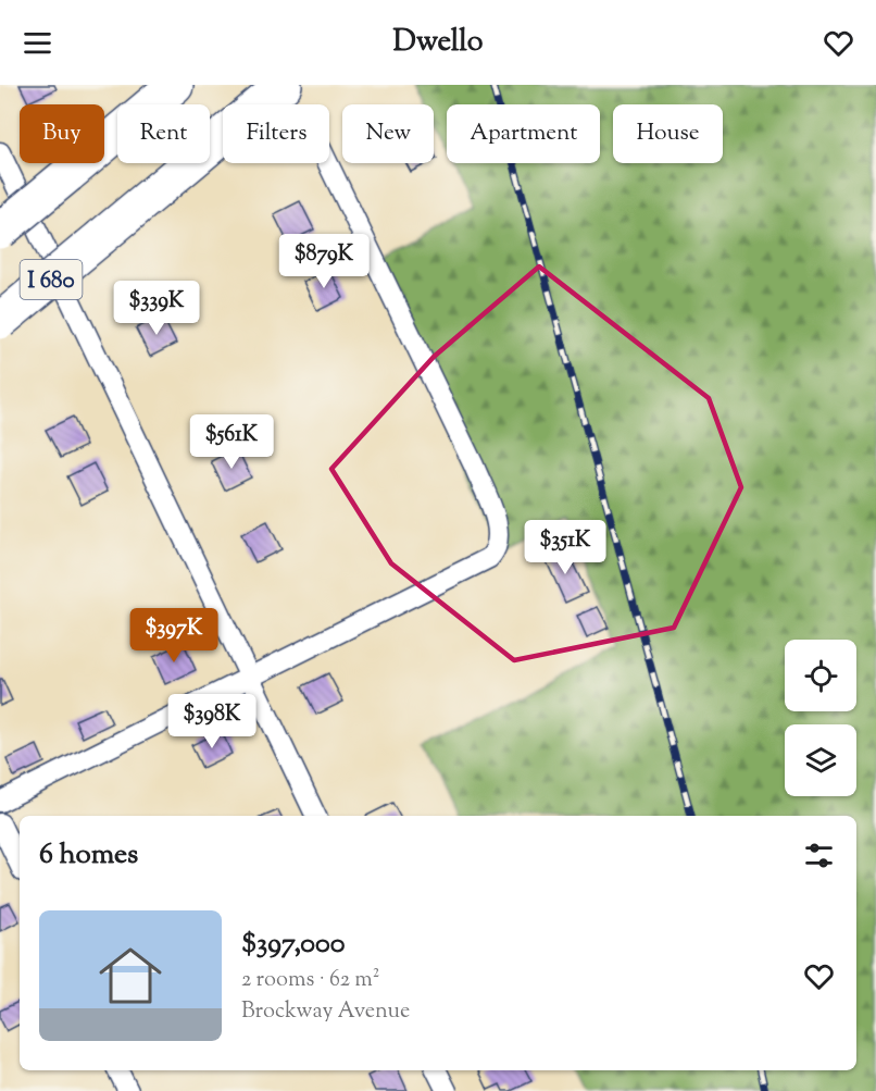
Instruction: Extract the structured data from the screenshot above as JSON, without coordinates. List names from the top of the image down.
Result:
{
  "streets": {
    "highway": ["I 680"]
  },
  "page": {
    "header": "Dwello",
    "chip": [
      "Buy",
      "Rent",
      "Filters",
      "New",
      "Apartment",
      "House"
    ],
    "price": [
      "$879K",
      "$339K",
      "$561K",
      "$351K",
      "$397K",
      "$398K"
    ],
    "heading": "6 homes",
    "list": [
      {
        "name": "$397,000",
        "note": "2 rooms · 62 m² · Brockway Avenue"
      }
    ]
  }
}
